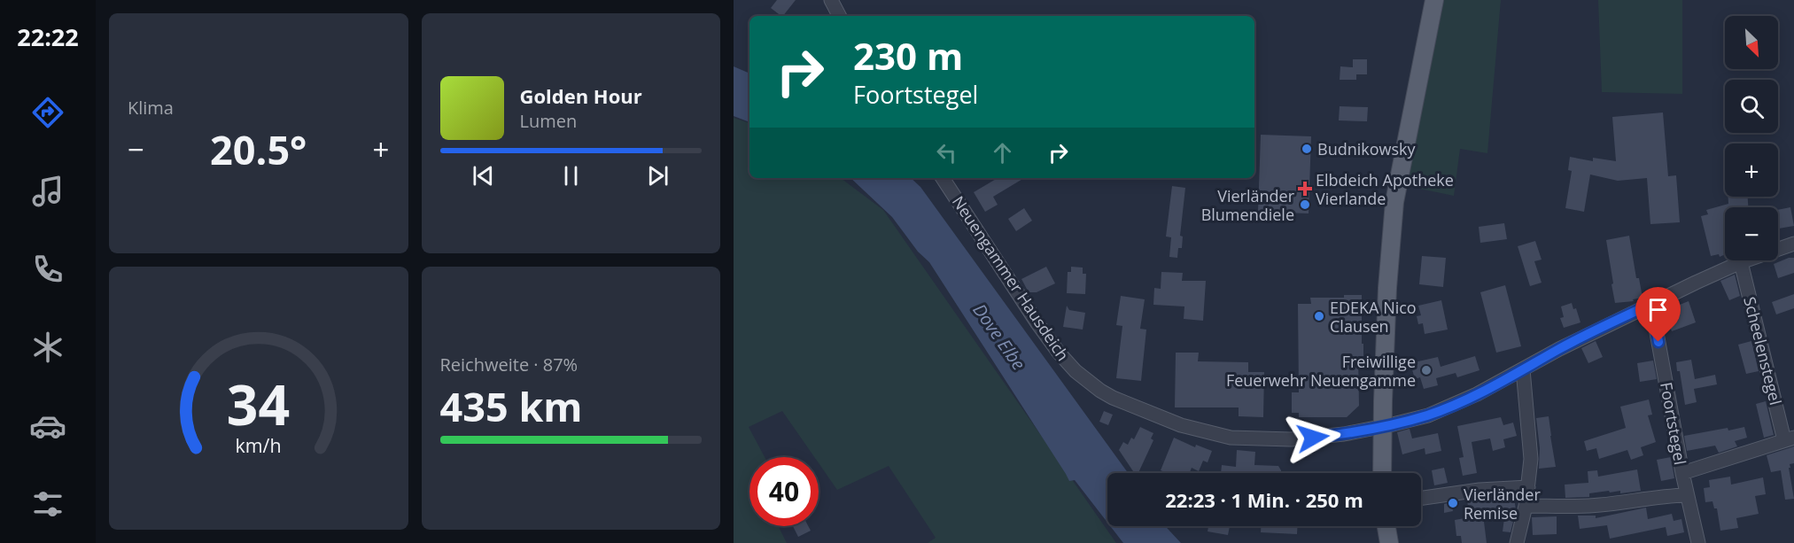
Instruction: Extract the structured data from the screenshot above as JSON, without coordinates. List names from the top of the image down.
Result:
{
  "streets": {
    "street": ["Neuengammer Hausdeich", "Scheelenstegel", "Foortstegel"]
  },
  "crossings": [
    ["Neuengammer Hausdeich", "Scheelenstegel"],
    ["Neuengammer Hausdeich", "Foortstegel"]
  ],
  "water": ["Dove Elbe"],
  "places": {
    "other": [
      "Budnikowsky",
      "Vierländer Blumendiele",
      "EDEKA Nico Clausen",
      "Freiwillige Feuerwehr Neuengamme",
      "Vierländer Remise"
    ],
    "health": ["Elbdeich Apotheke Vierlande"]
  },
  "north": "bottom right",
  "page": {
    "tabs": "22:22",
    "tile": [
      "Klima",
      ["Reichweite · 87%", "435 km"]
    ],
    "map_buttons": ["+", "−"],
    "turn": ["230 m", "Foortstegel"],
    "song": ["Golden Hour", "Lumen"],
    "heat": ["−", "20.5°", "+"],
    "limit": "40",
    "trip": "22:23 · 1 Min. · 250 m",
    "gauge": ["34", "km/h"]
  }
}
